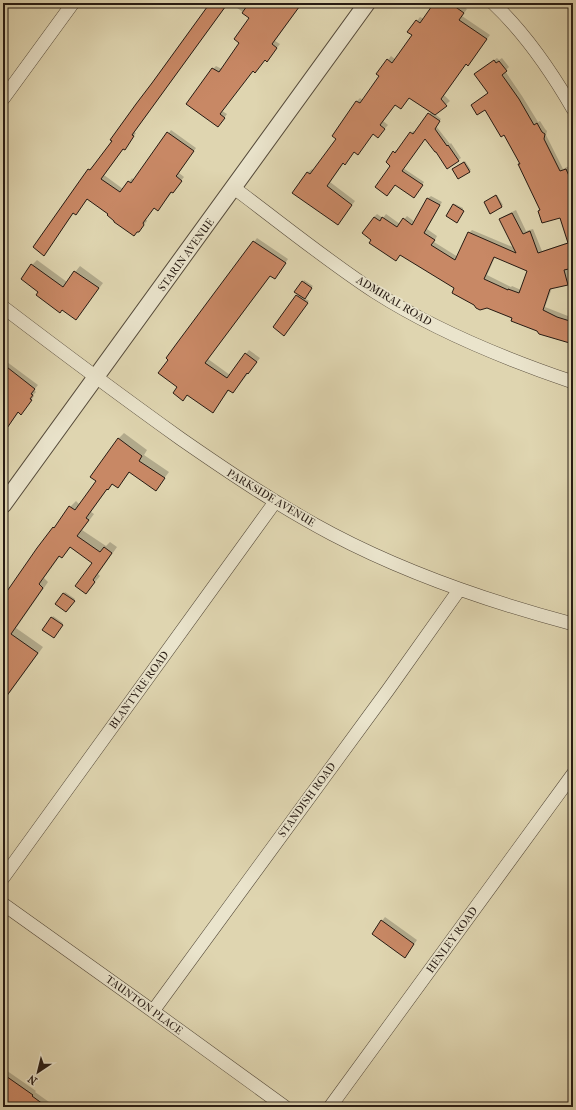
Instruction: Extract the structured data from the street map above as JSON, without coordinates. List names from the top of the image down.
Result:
{
  "streets": {
    "street": [
      "STARIN AVENUE",
      "ADMIRAL ROAD",
      "PARKSIDE AVENUE",
      "BLANTYRE ROAD",
      "STANDISH ROAD",
      "HENLEY ROAD",
      "TAUNTON PLACE"
    ]
  },
  "crossings": [
    ["STARIN AVENUE", "ADMIRAL ROAD"],
    ["STARIN AVENUE", "PARKSIDE AVENUE"],
    ["PARKSIDE AVENUE", "BLANTYRE ROAD"],
    ["PARKSIDE AVENUE", "STANDISH ROAD"],
    ["STANDISH ROAD", "TAUNTON PLACE"]
  ],
  "north": "bottom left"
}
